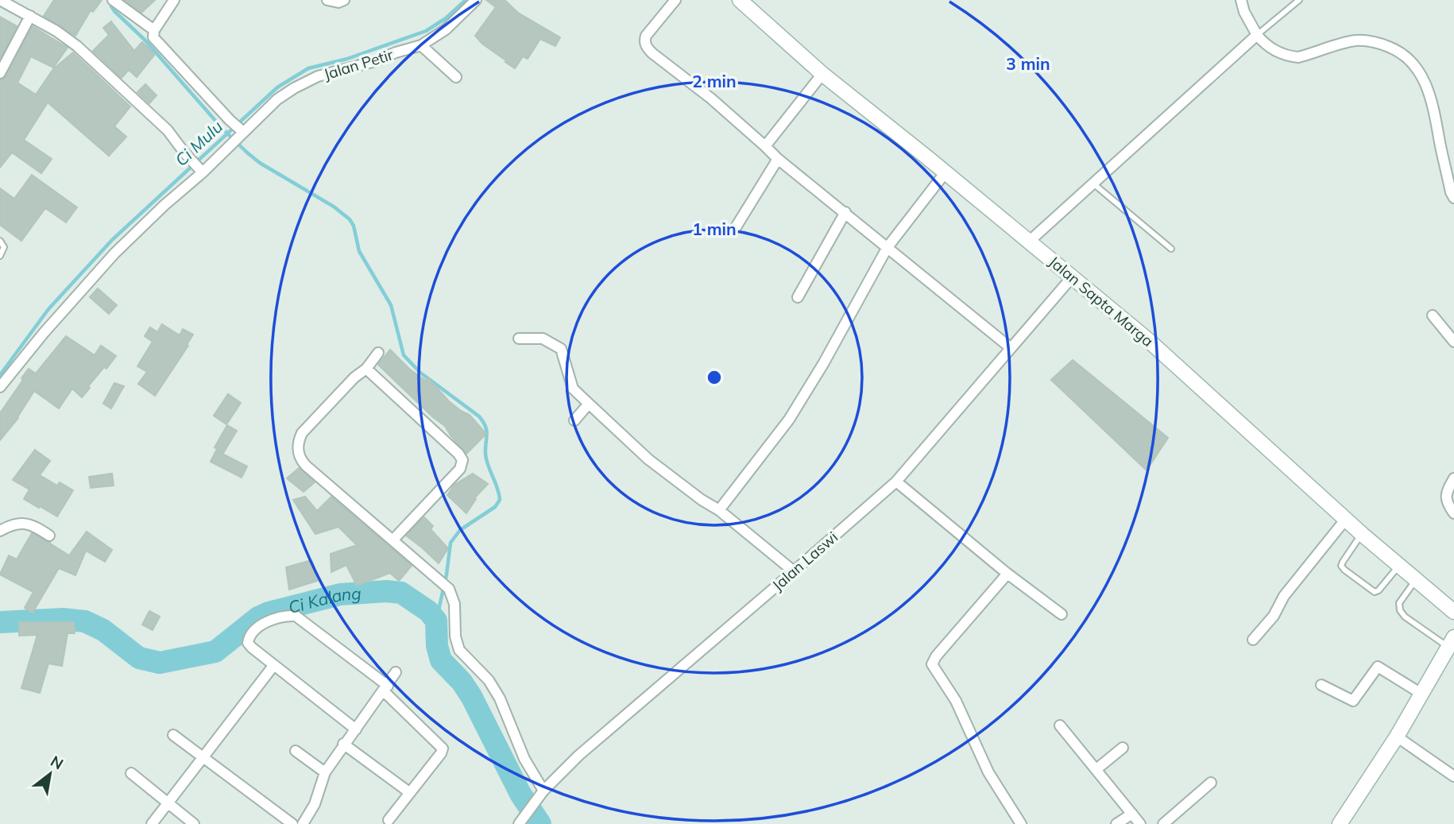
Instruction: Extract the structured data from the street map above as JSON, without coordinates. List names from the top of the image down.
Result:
{
  "streets": {
    "main road": ["Jalan Sapta Marga"],
    "street": ["Jalan Petir", "Jalan Laswi"]
  },
  "crossings": [
    ["Jalan Sapta Marga", "Jalan Laswi"]
  ],
  "water": ["Ci Mulu", "Ci Kalang"],
  "north": "top right",
  "rings": ["3 min", "2 min", "1 min"]
}
